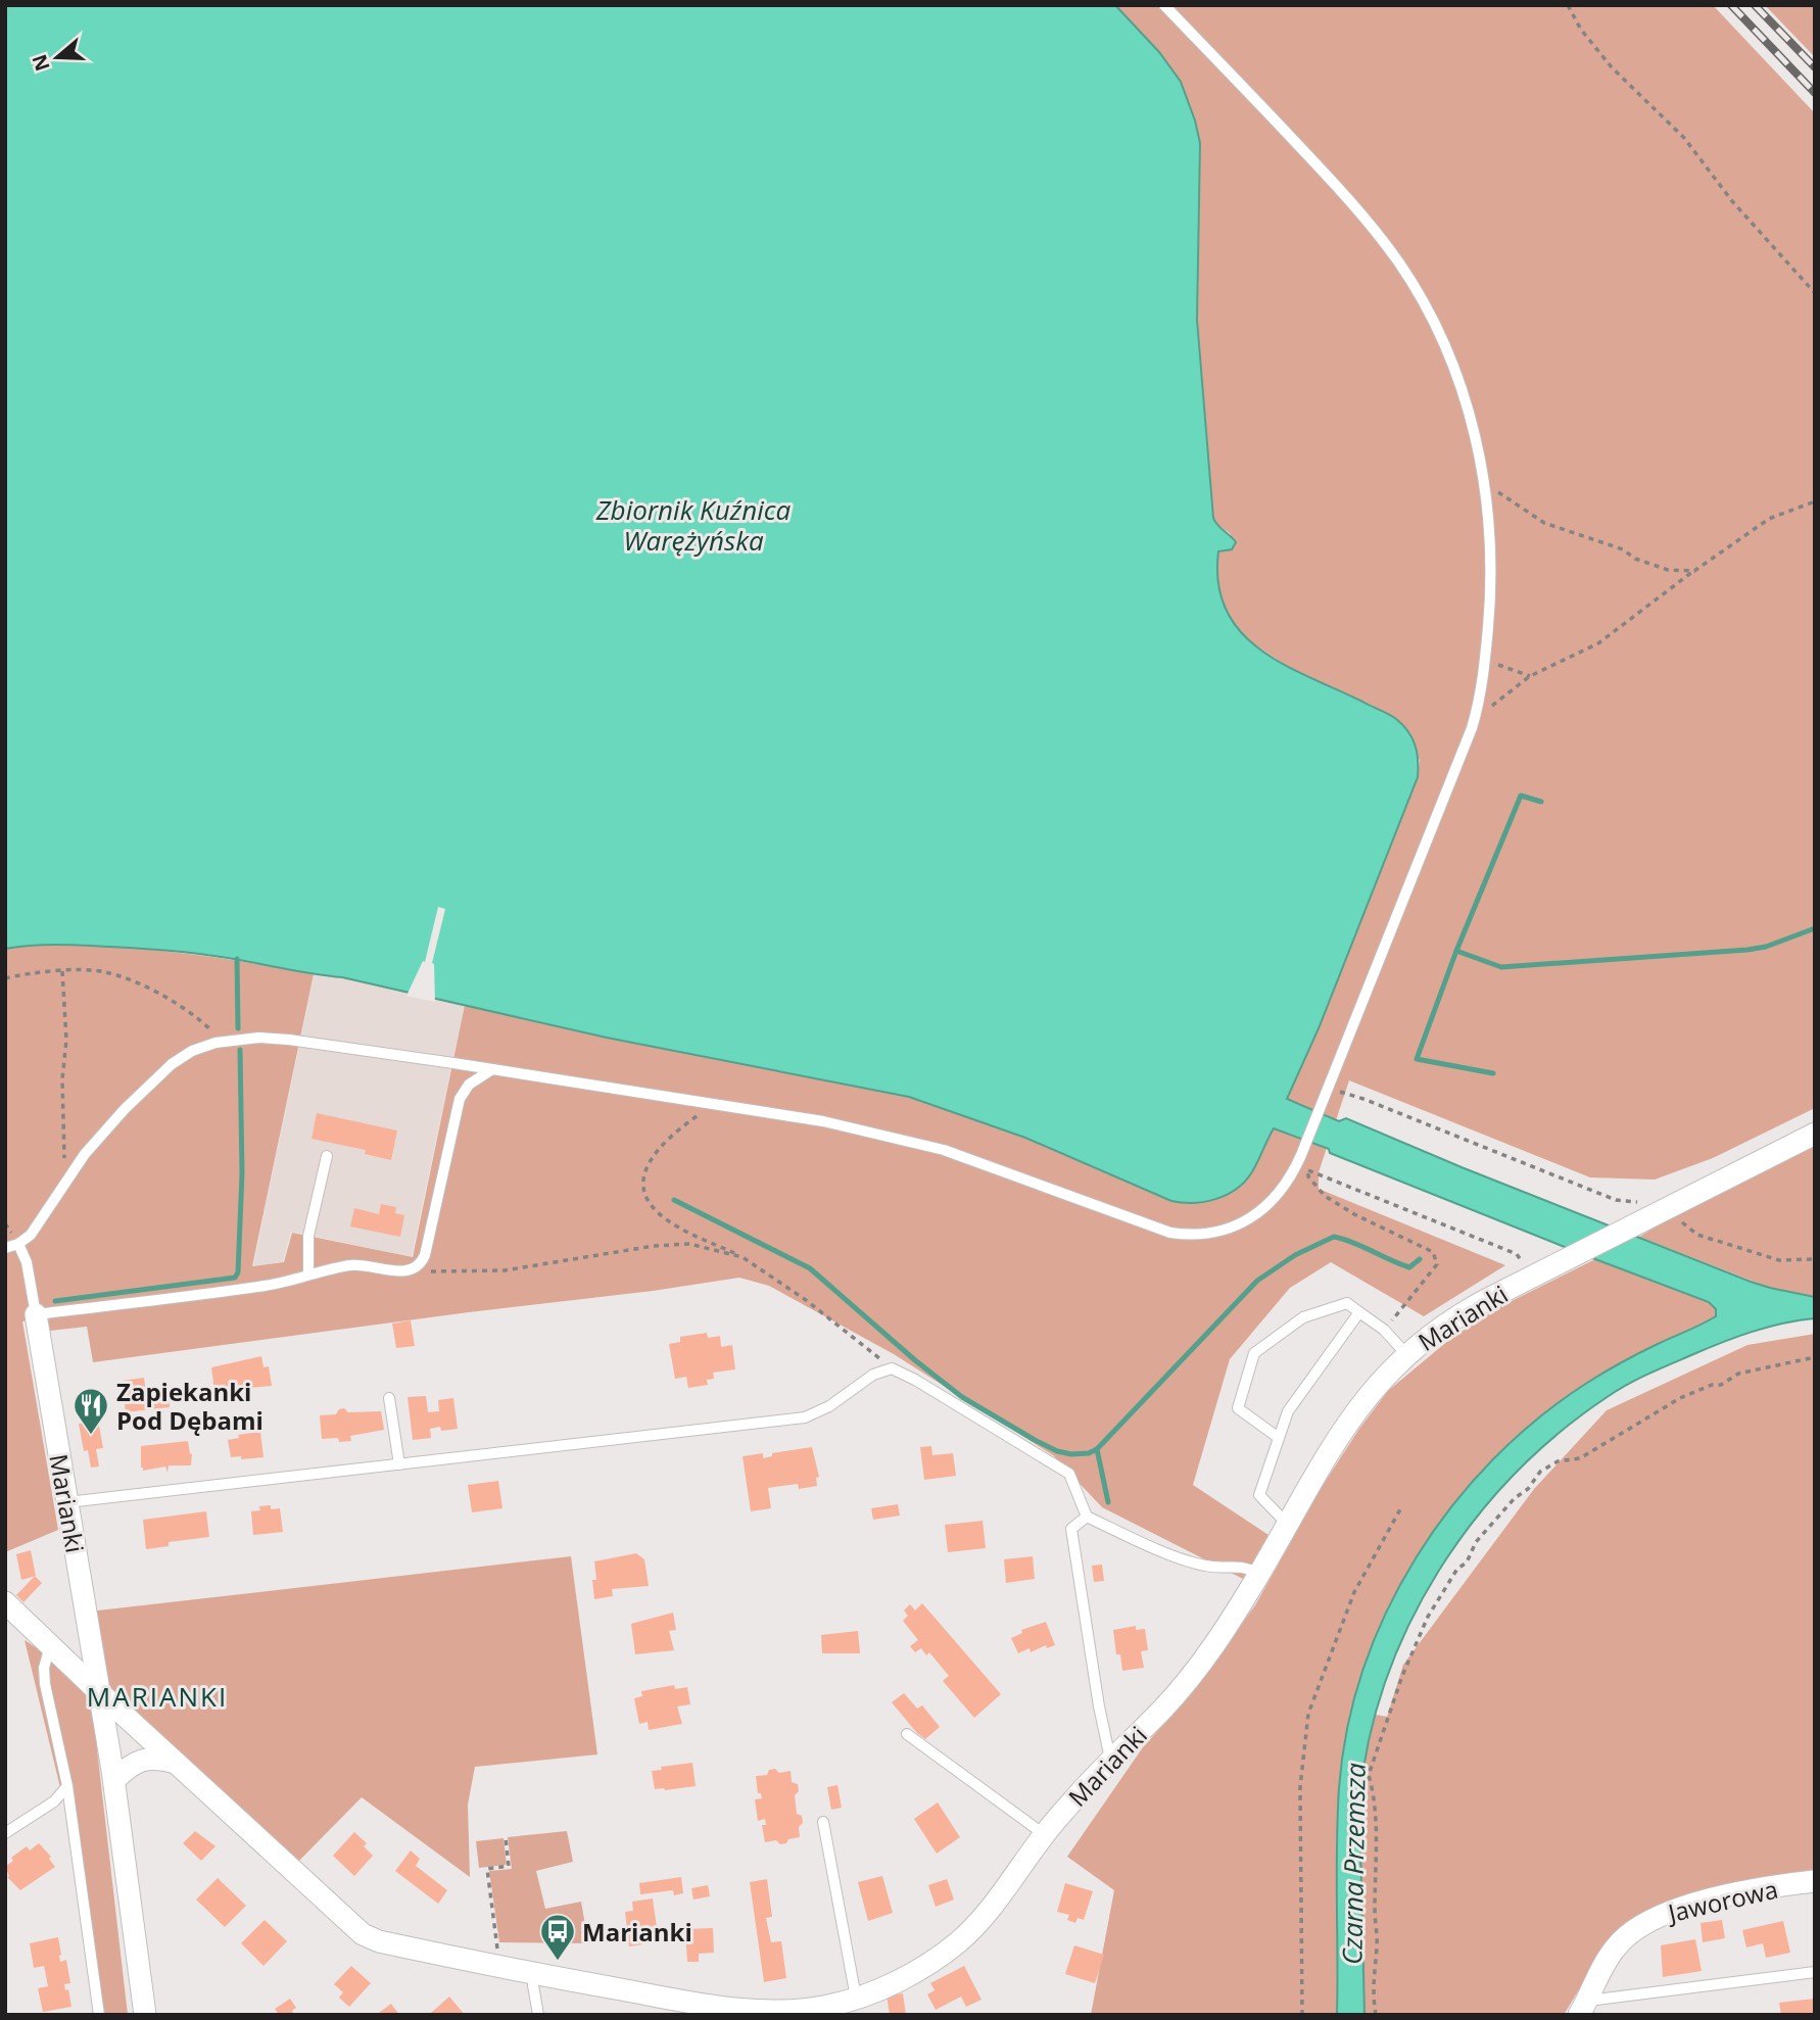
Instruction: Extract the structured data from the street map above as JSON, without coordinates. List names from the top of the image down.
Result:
{
  "streets": {
    "street": ["Marianki", "Jaworowa"]
  },
  "districts": ["MARIANKI"],
  "water": ["Zbiornik Kuźnica Warężyńska", "Czarna Przemsza"],
  "places": {
    "restaurant": ["Zapiekanki Pod Dębami"],
    "bus stop": ["Marianki"]
  },
  "north": "left"
}
